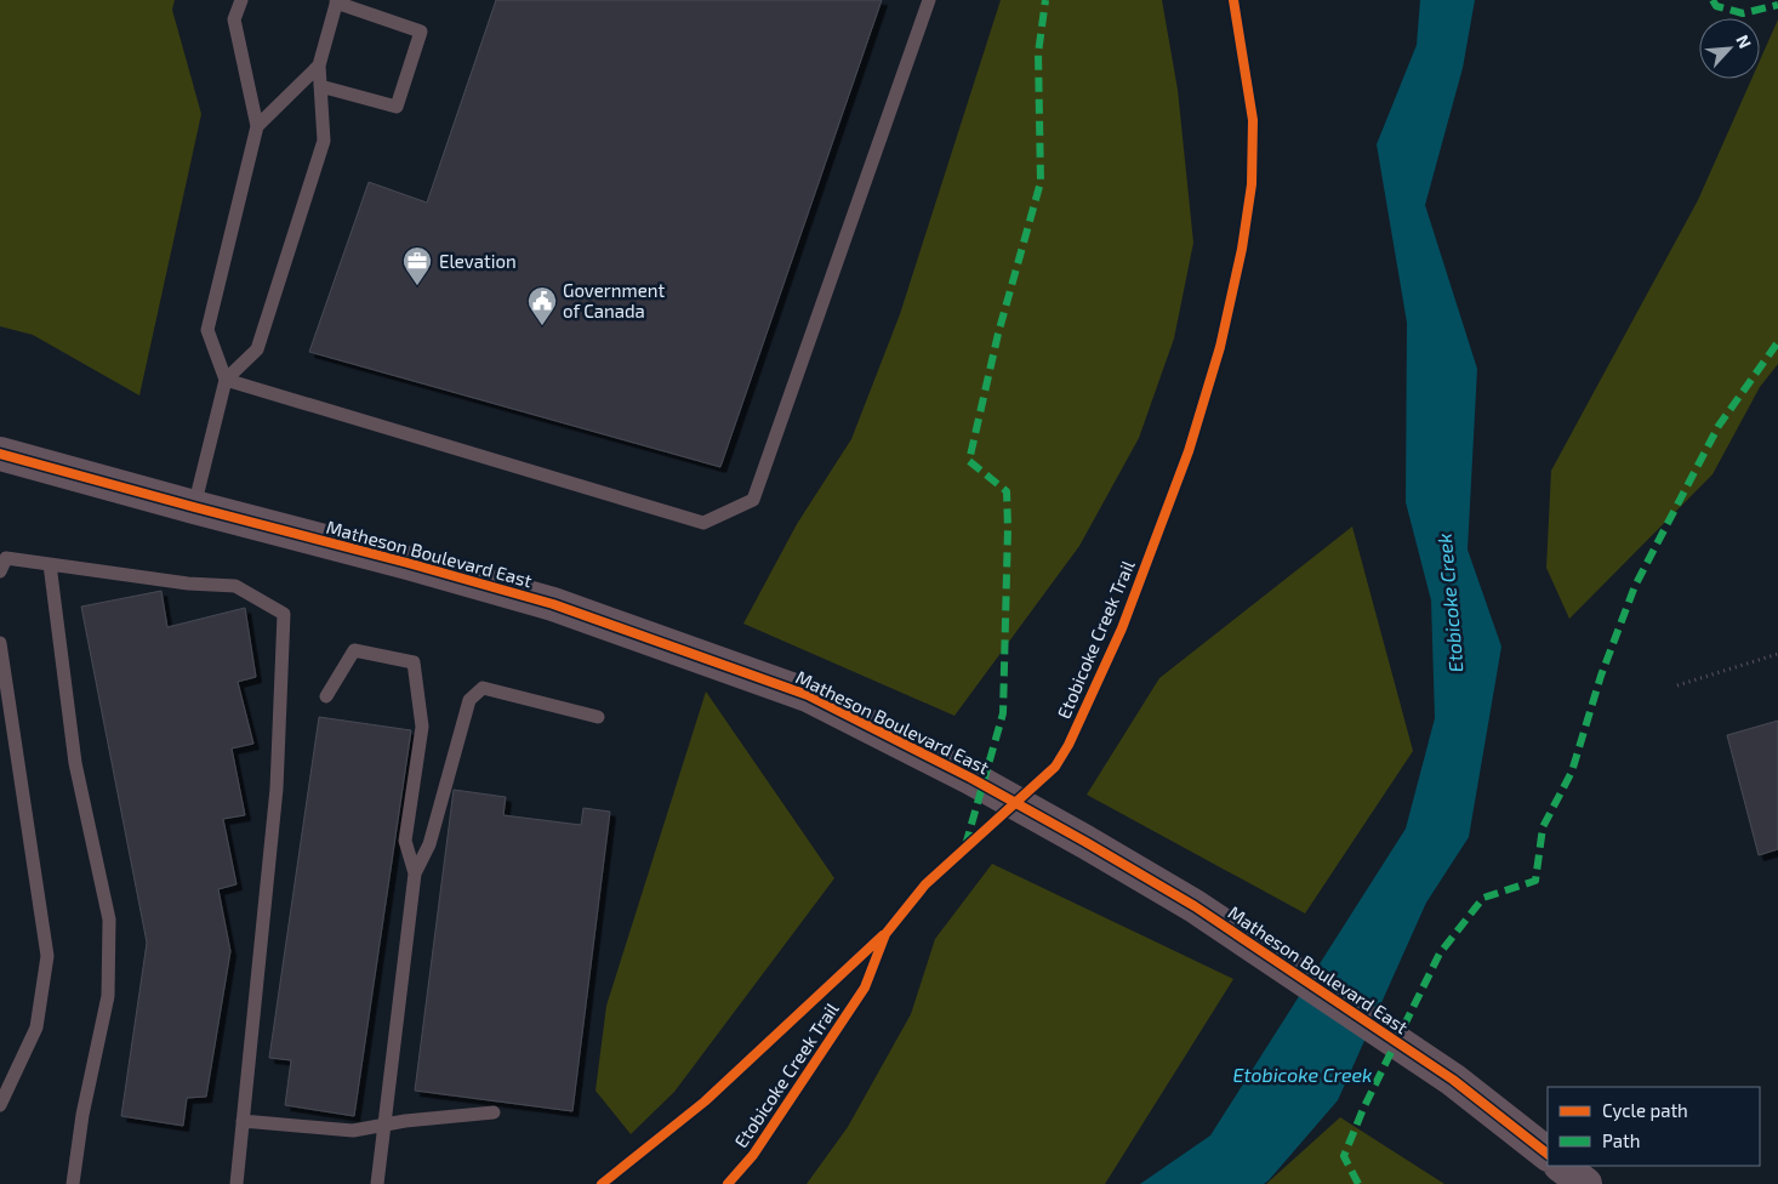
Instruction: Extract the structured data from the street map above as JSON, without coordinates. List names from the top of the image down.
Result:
{
  "streets": {
    "street": ["Matheson Boulevard East"],
    "cycle path": ["Etobicoke Creek Trail"]
  },
  "water": ["Etobicoke Creek"],
  "places": {
    "office": ["Elevation"],
    "public building": ["Government of Canada"]
  },
  "legend": ["Cycle path", "Path"],
  "north": "top right"
}
